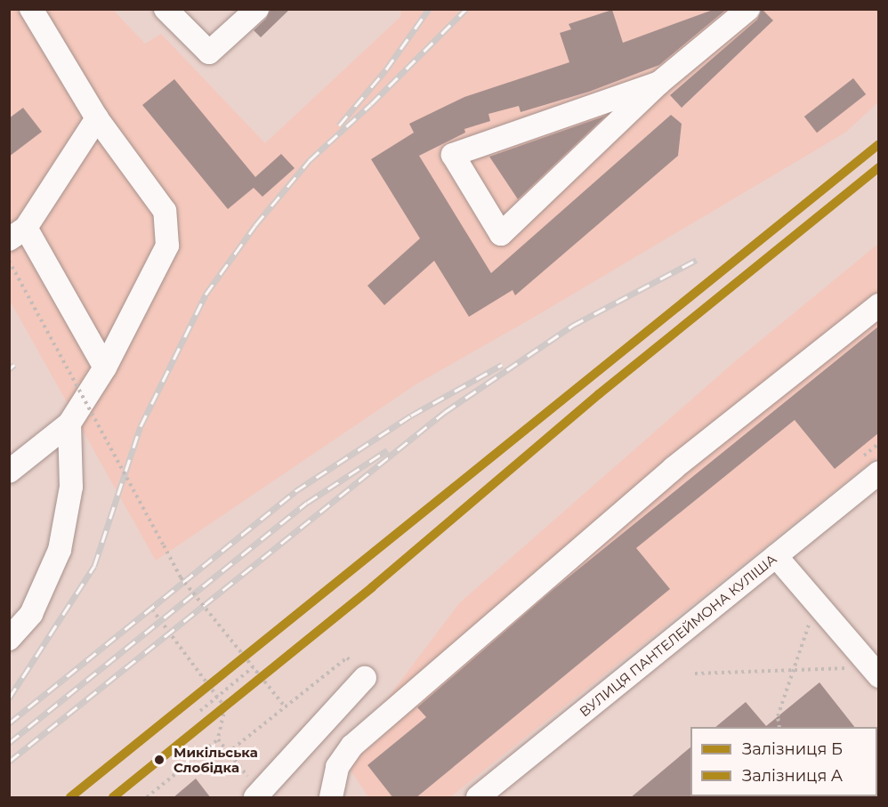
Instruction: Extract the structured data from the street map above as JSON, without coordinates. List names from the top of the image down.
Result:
{
  "streets": {
    "street": ["ВУЛИЦЯ ПАНТЕЛЕЙМОНА КУЛІША"]
  },
  "places": ["Микільська Слобідка"],
  "lines": ["rail line Б", "rail line A"],
  "legend": ["Залізниця Б", "Залізниця A"]
}
